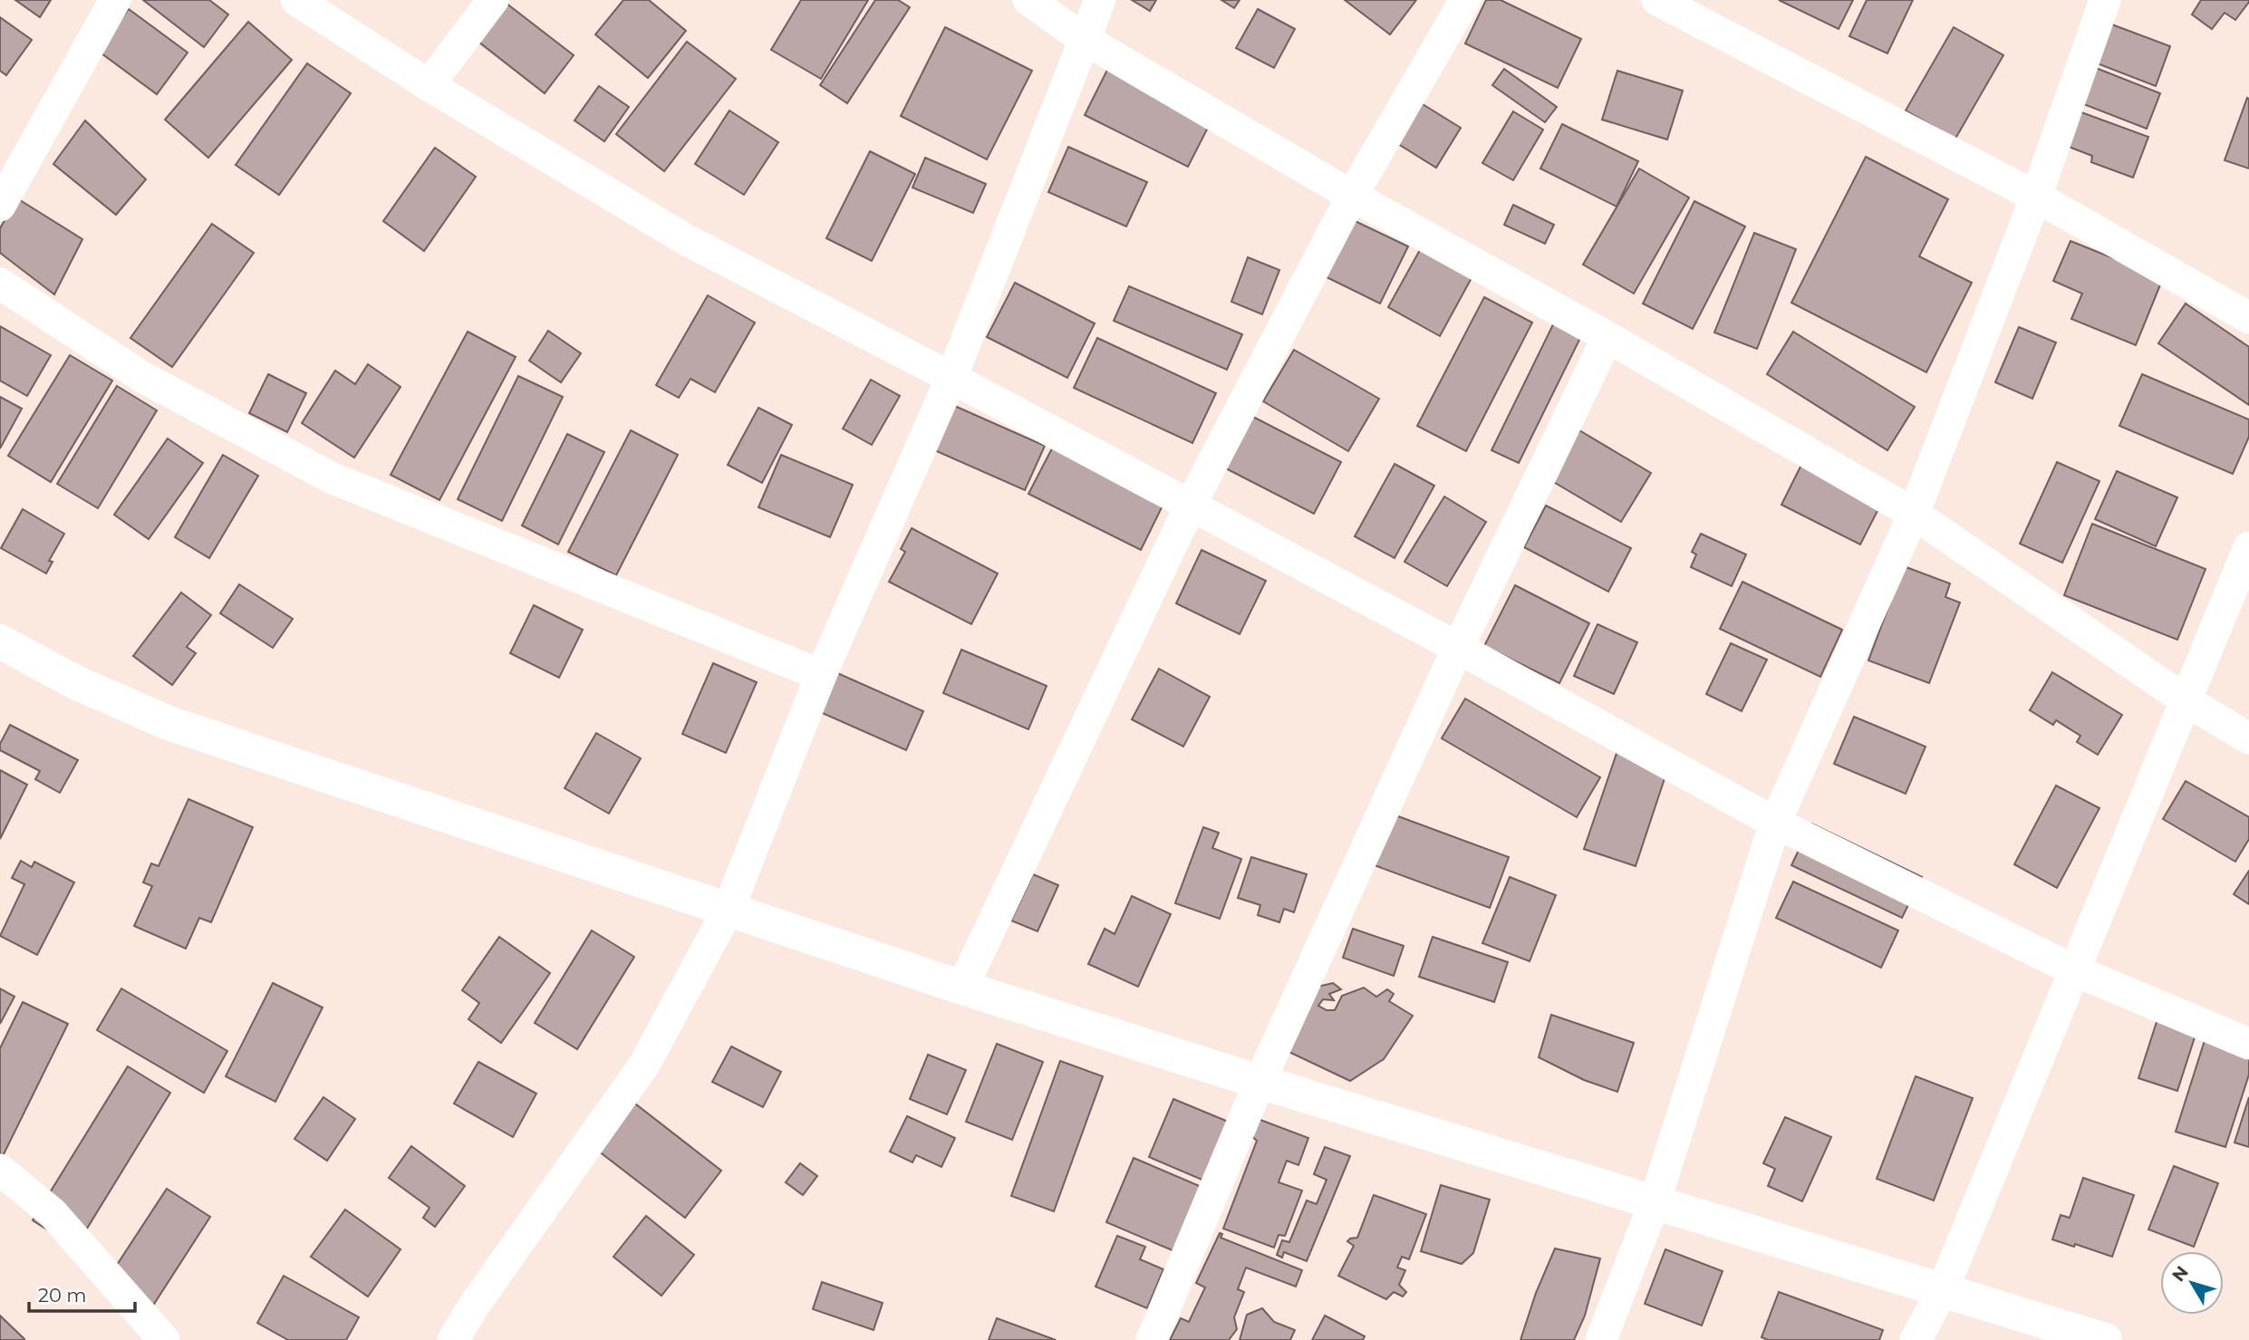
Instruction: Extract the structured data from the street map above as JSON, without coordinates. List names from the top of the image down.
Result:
{
  "scale_bar": "20 m",
  "north": "top left"
}
